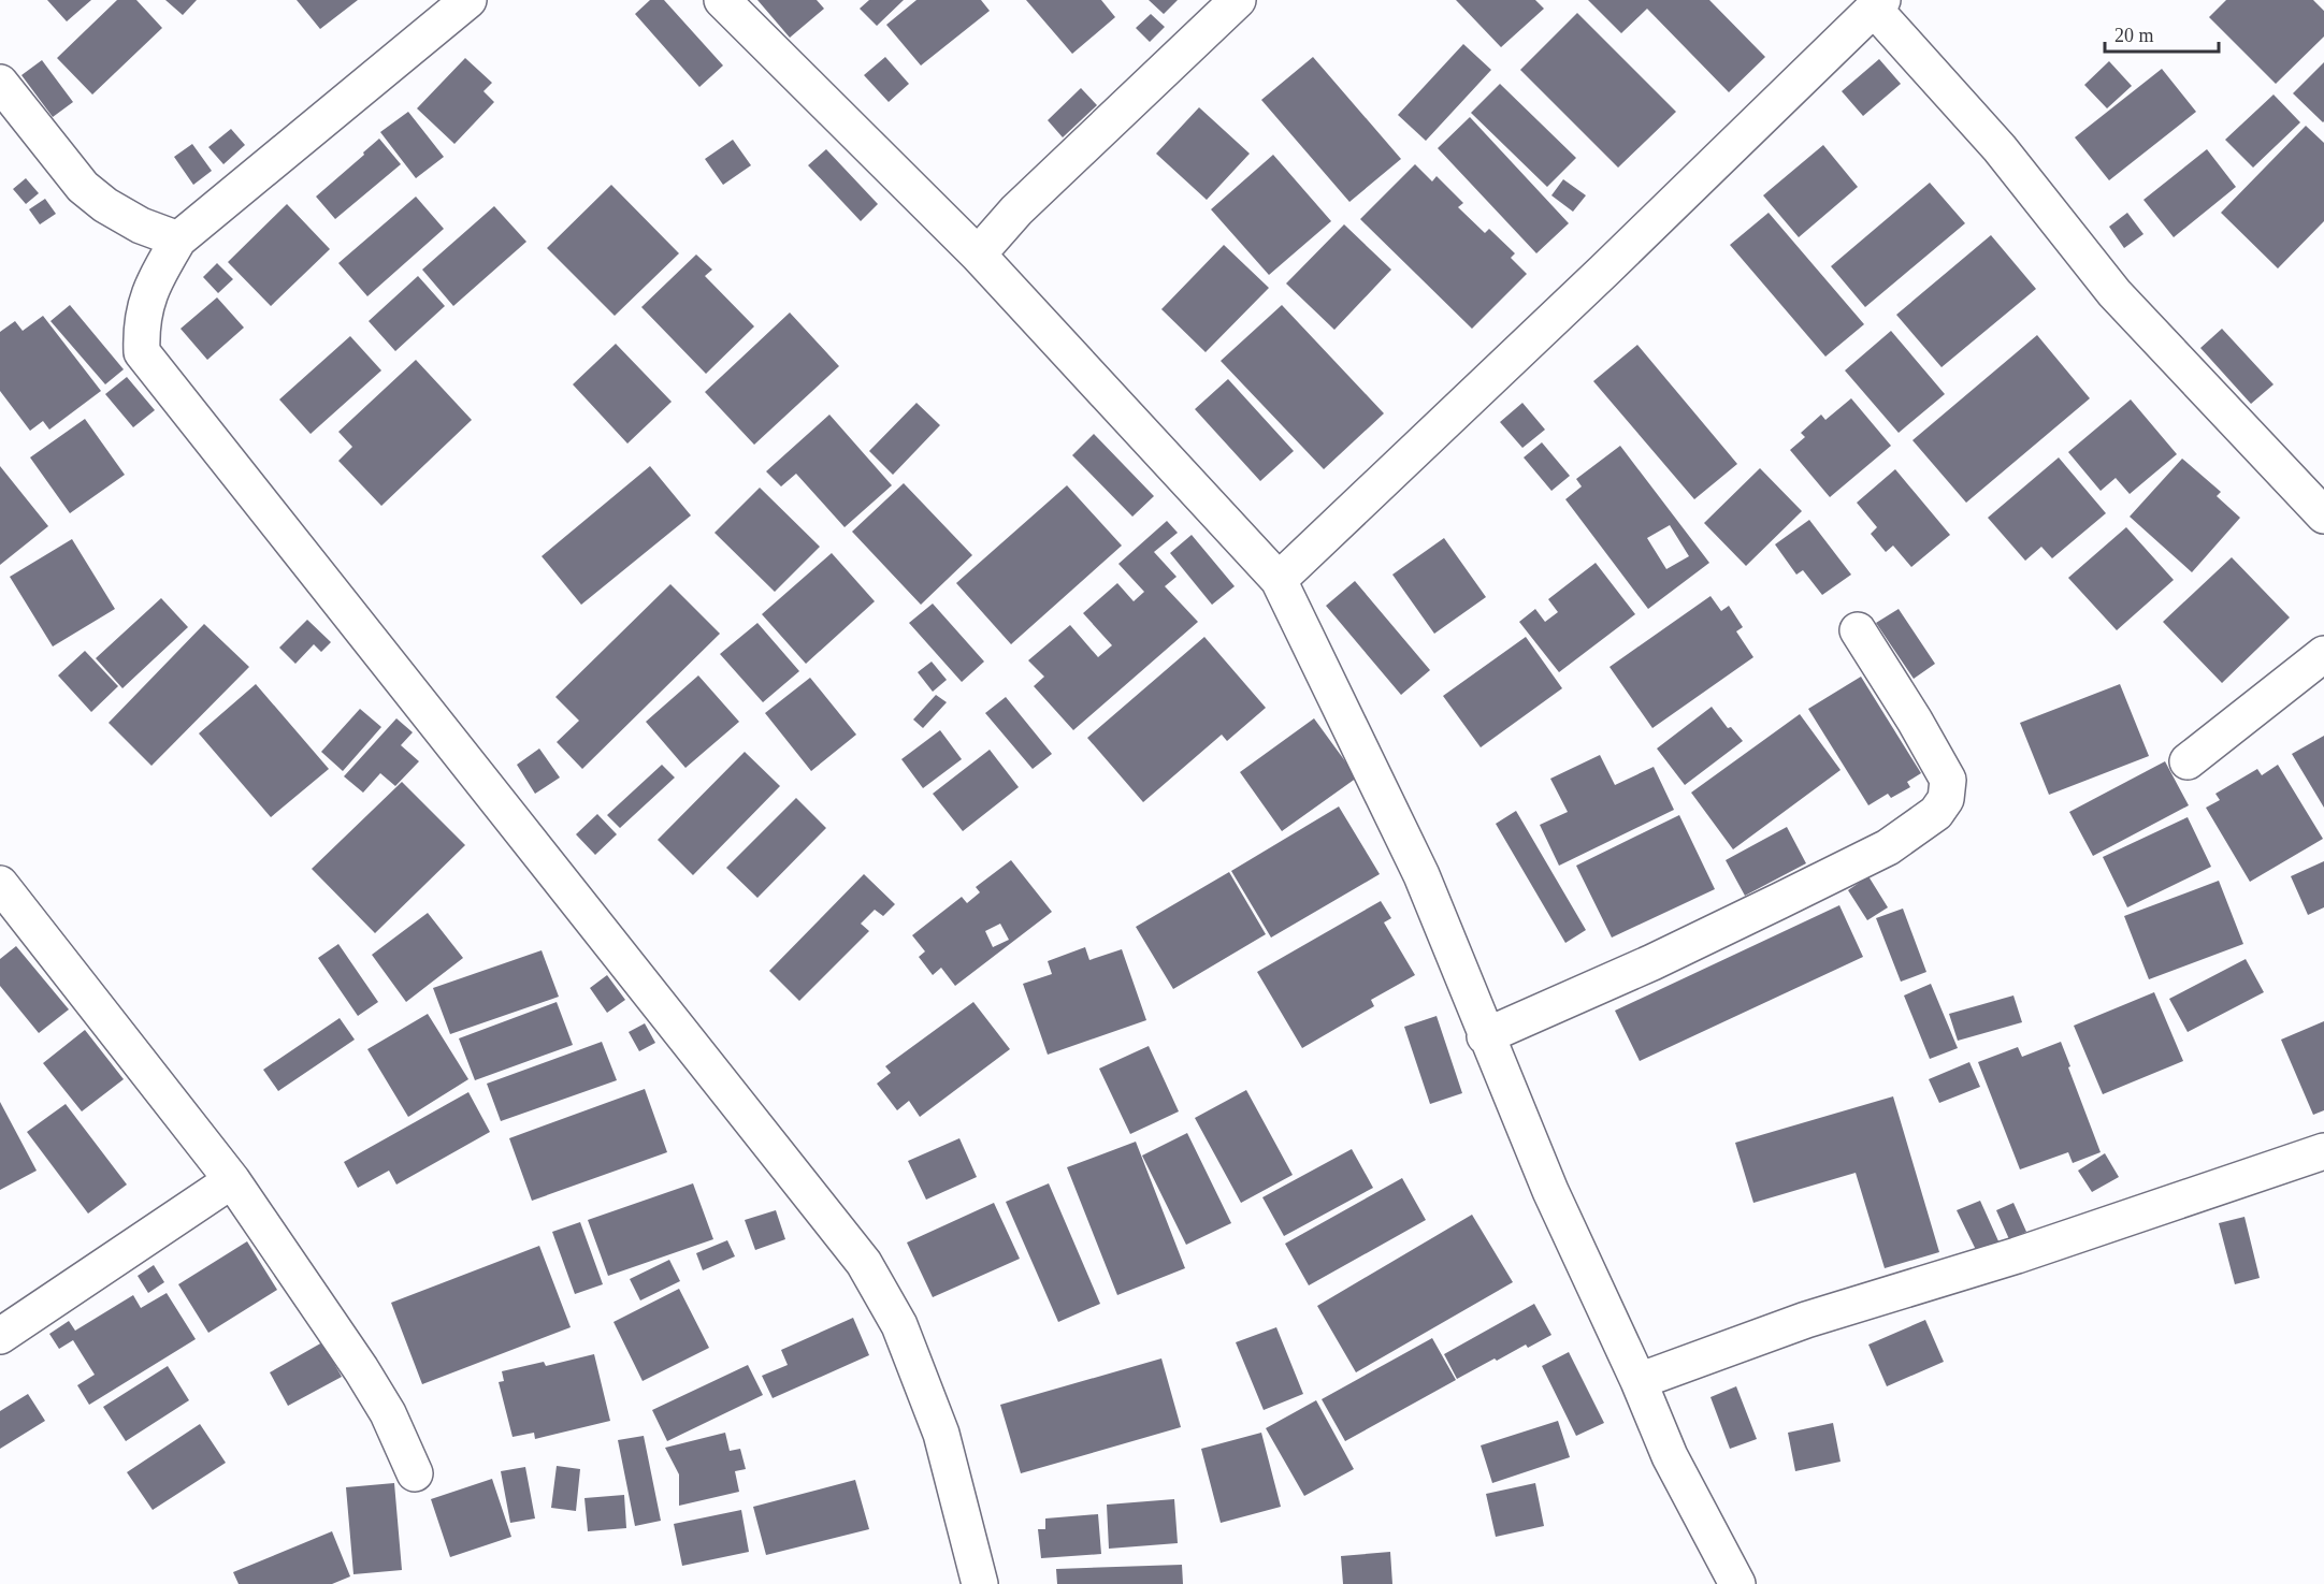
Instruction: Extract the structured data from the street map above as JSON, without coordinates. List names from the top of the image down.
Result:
{
  "scale_bar": "20 m"
}
